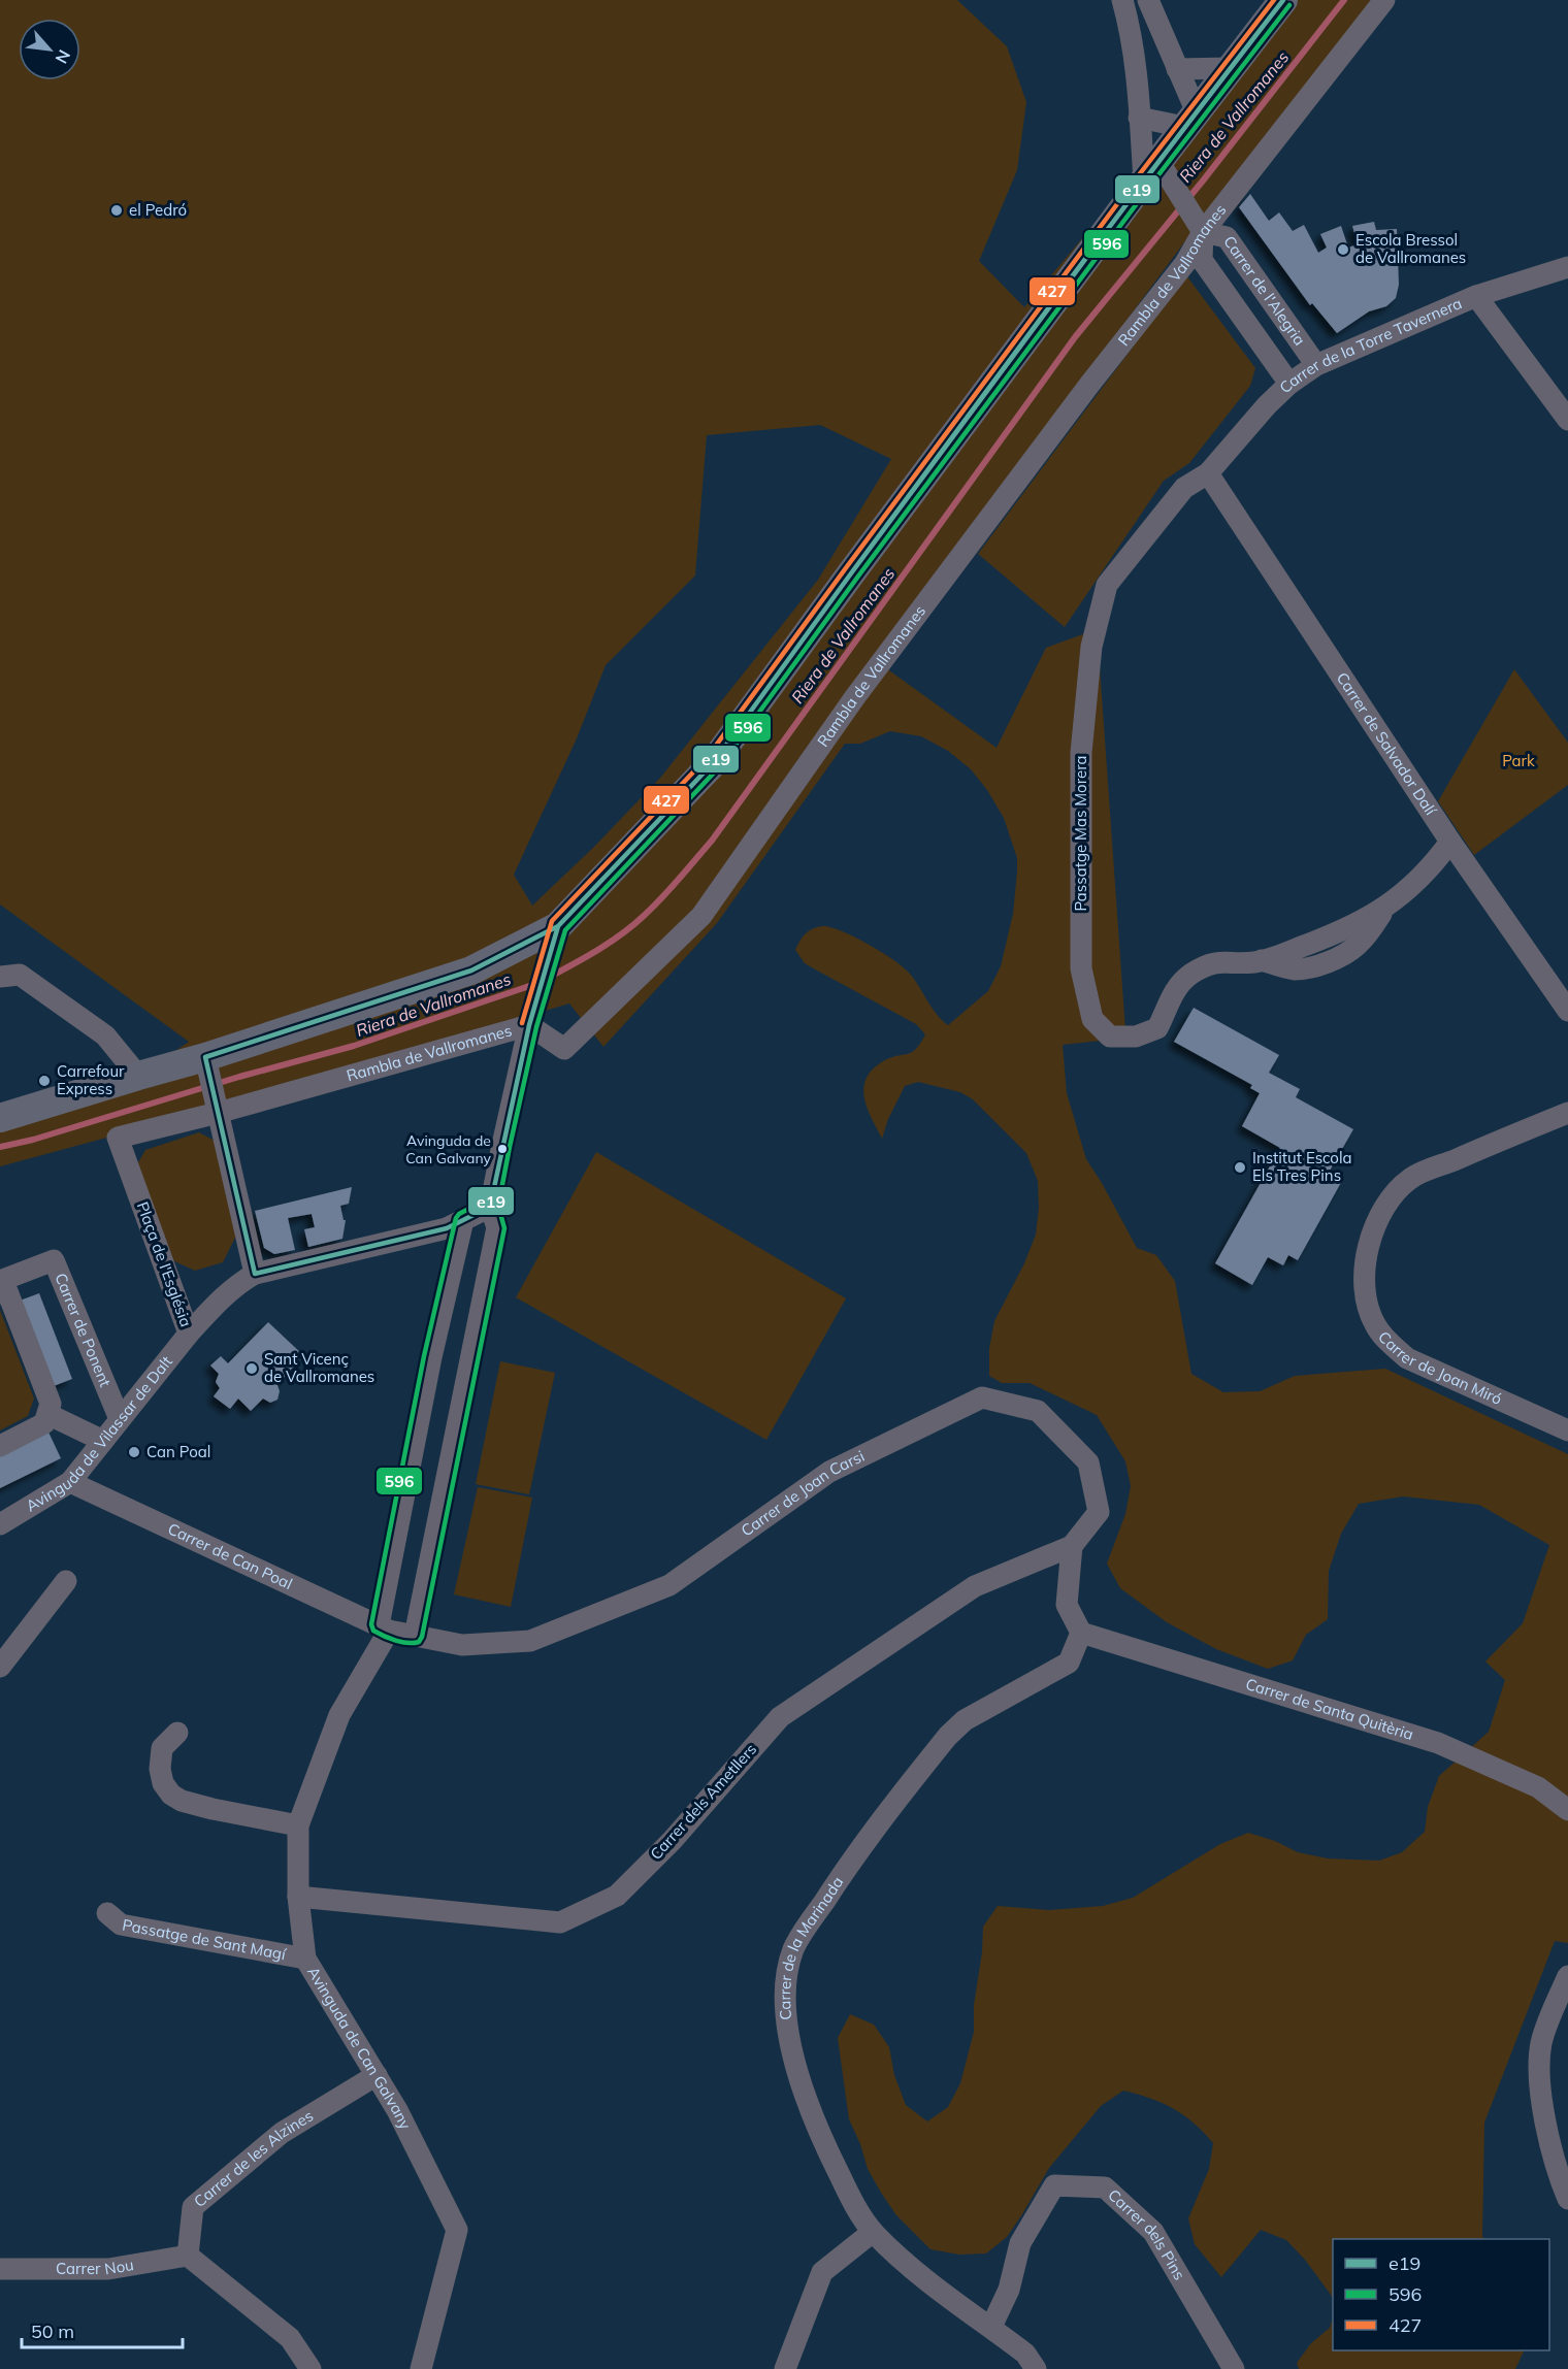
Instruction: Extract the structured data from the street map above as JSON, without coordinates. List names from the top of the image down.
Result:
{
  "streets": {
    "street": [
      "Rambla de Vallromanes",
      "Carrer de l'Alegria",
      "Carrer de la Torre Tavernera",
      "Carrer de Salvador Dalí",
      "Passatge Mas Morera",
      "Plaça de l'Església",
      "Carrer de Ponent",
      "Carrer de Joan Miró",
      "Avinguda de Vilassar de Dalt",
      "Carrer de Joan Carsi",
      "Carrer de Can Poal",
      "Carrer de Santa Quitèria",
      "Carrer dels Ametllers",
      "Passatge de Sant Magí",
      "Carrer de la Marinada",
      "Avinguda de Can Galvany",
      "Carrer de les Alzines",
      "Carrer dels Pins",
      "Carrer Nou"
    ]
  },
  "crossings": [
    ["Rambla de Vallromanes", "Carrer de l'Alegria"],
    ["Rambla de Vallromanes", "Plaça de l'Església"],
    ["Carrer de l'Alegria", "Carrer de la Torre Tavernera"],
    ["Carrer de la Torre Tavernera", "Carrer de Salvador Dalí"],
    ["Carrer de la Torre Tavernera", "Passatge Mas Morera"],
    ["Carrer de Salvador Dalí", "Passatge Mas Morera"],
    ["Plaça de l'Església", "Avinguda de Vilassar de Dalt"],
    ["Carrer de Ponent", "Avinguda de Vilassar de Dalt"],
    ["Avinguda de Vilassar de Dalt", "Carrer de Can Poal"],
    ["Carrer de Joan Carsi", "Carrer dels Ametllers"],
    ["Carrer de Can Poal", "Avinguda de Can Galvany"],
    ["Carrer de Santa Quitèria", "Carrer de la Marinada"],
    ["Carrer dels Ametllers", "Avinguda de Can Galvany"],
    ["Passatge de Sant Magí", "Avinguda de Can Galvany"],
    ["Carrer de la Marinada", "Carrer dels Pins"],
    ["Avinguda de Can Galvany", "Carrer de les Alzines"],
    ["Carrer de les Alzines", "Carrer Nou"]
  ],
  "water": ["Riera de Vallromanes"],
  "parks": ["Park"],
  "places": [
    "el Pedró",
    "Escola Bressol de Vallromanes",
    "Carrefour Express",
    "Avinguda de Can Galvany",
    "Institut Escola Els Tres Pins",
    "Sant Vicenç de Vallromanes",
    "Can Poal"
  ],
  "lines": ["transit line e19", "transit line 427", "transit line 596"],
  "legend": ["e19", "596", "427"],
  "scale_bar": "50 m",
  "north": "bottom right"
}
